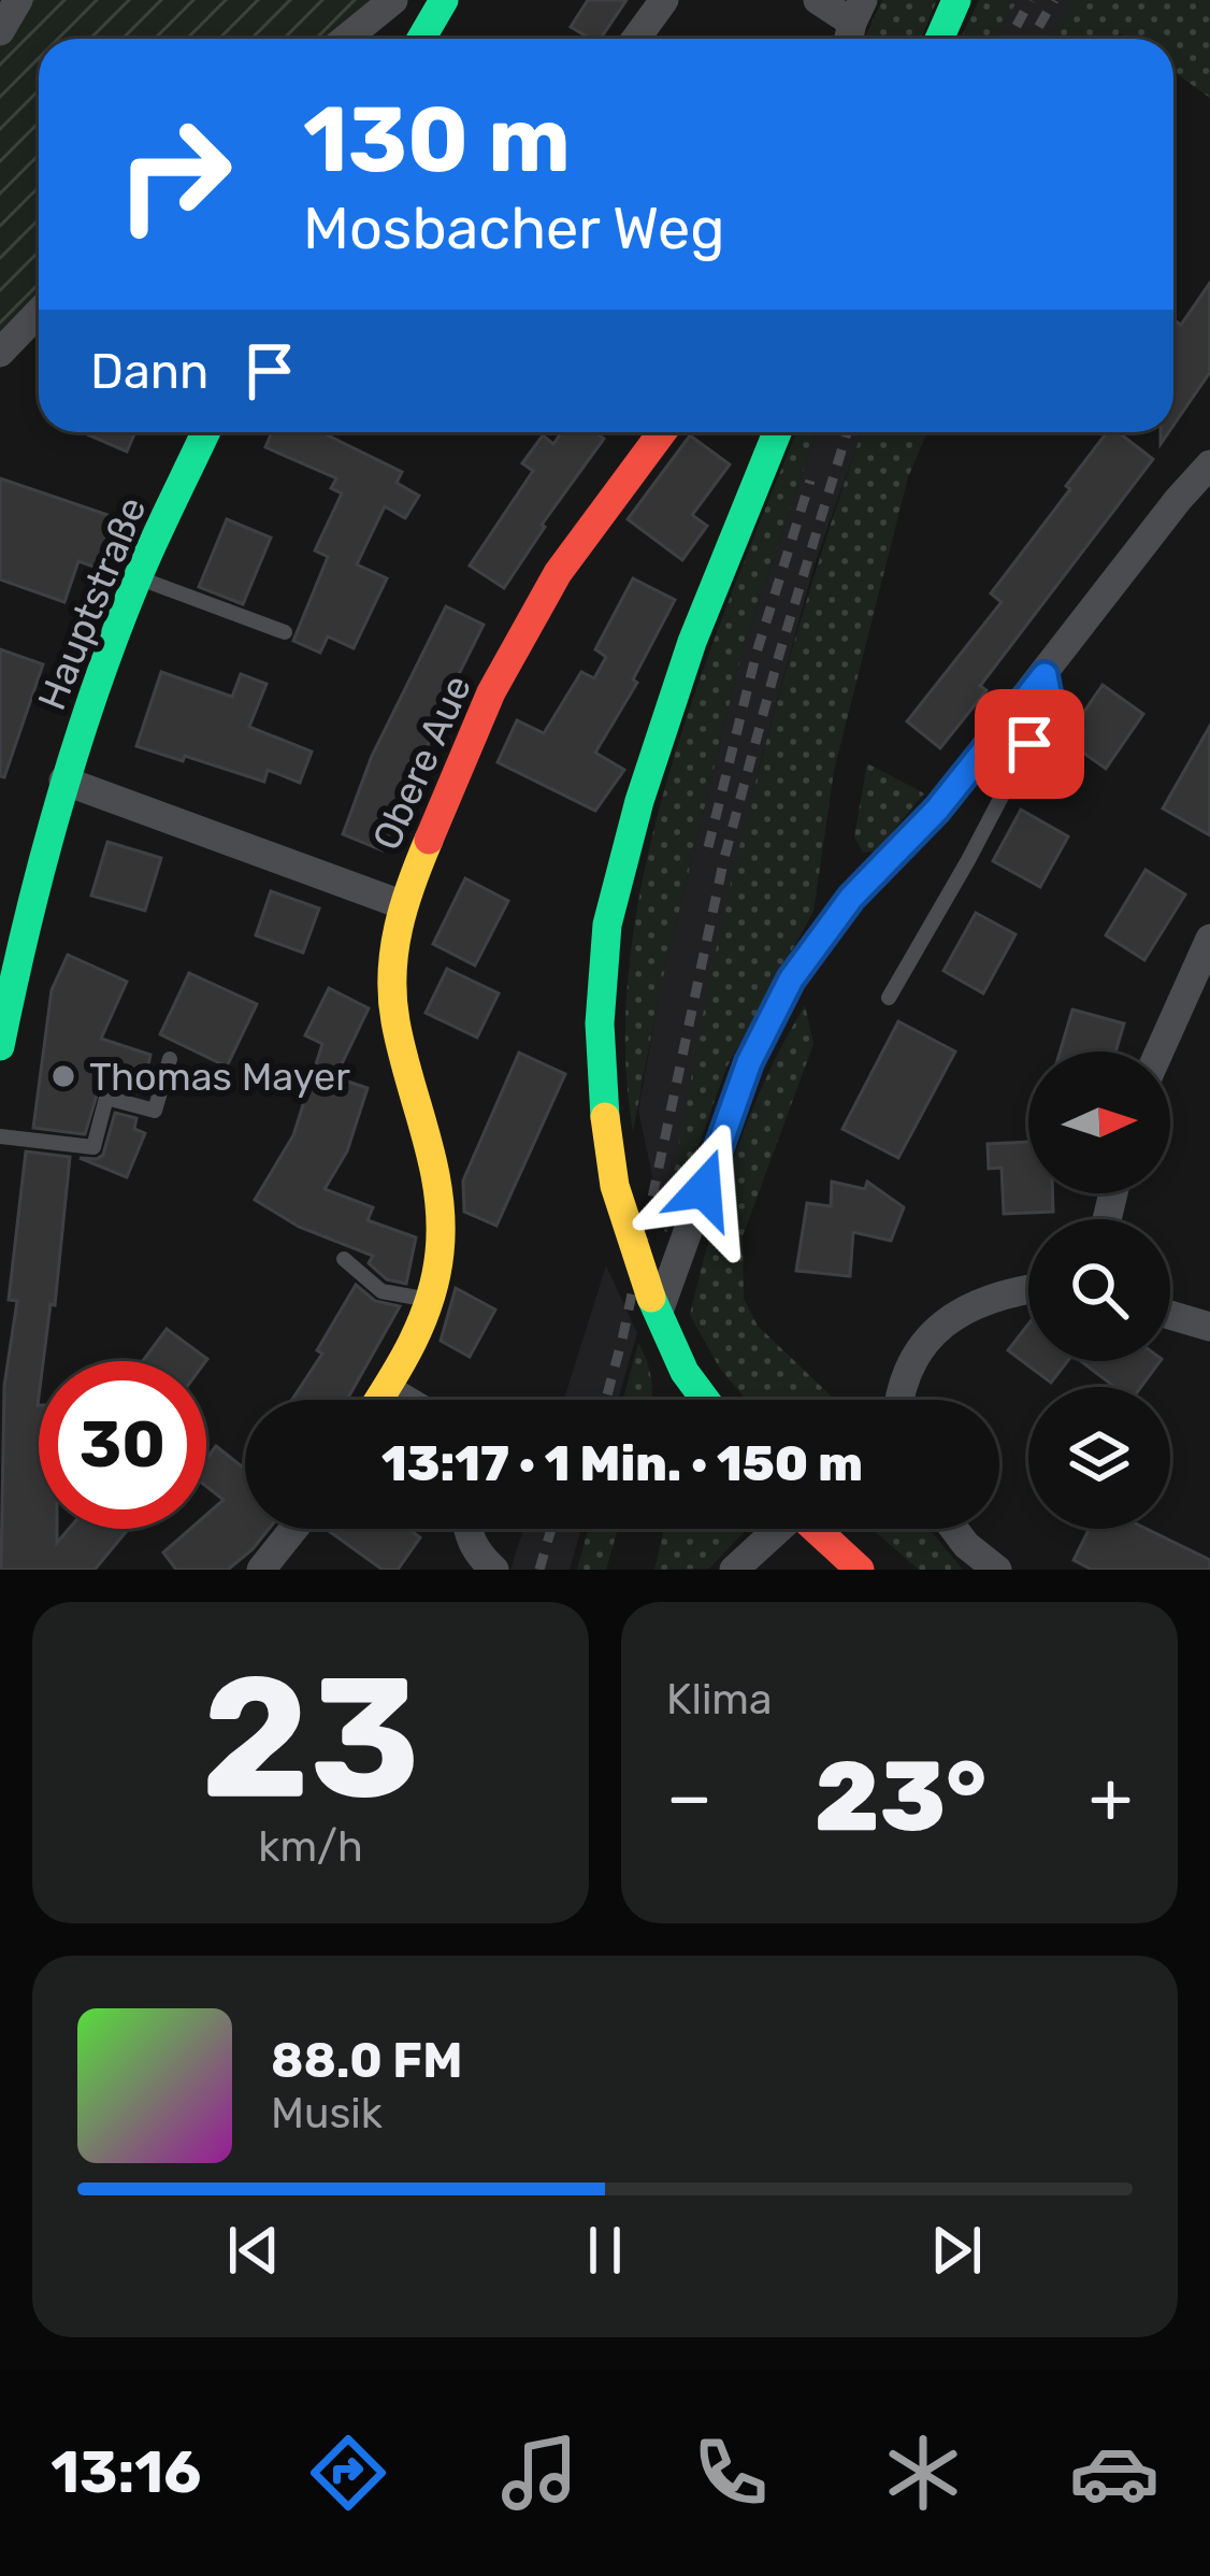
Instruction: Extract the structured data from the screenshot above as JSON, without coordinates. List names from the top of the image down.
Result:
{
  "streets": {
    "street": ["Hauptstraße", "Obere Aue"]
  },
  "crossings": [
    ["Hauptstraße", "Obere Aue"]
  ],
  "places": ["Thomas Mayer"],
  "north": "right",
  "page": {
    "turn": ["130 m", "Mosbacher Weg"],
    "then": "Dann",
    "limit": "30",
    "trip": "13:17 · 1 Min. · 150 m",
    "tile": [
      ["23", "km/h"],
      "Klima"
    ],
    "heat": ["−", "23°", "+"],
    "song": ["88.0 FM", "Musik"],
    "tabs": "13:16"
  }
}
